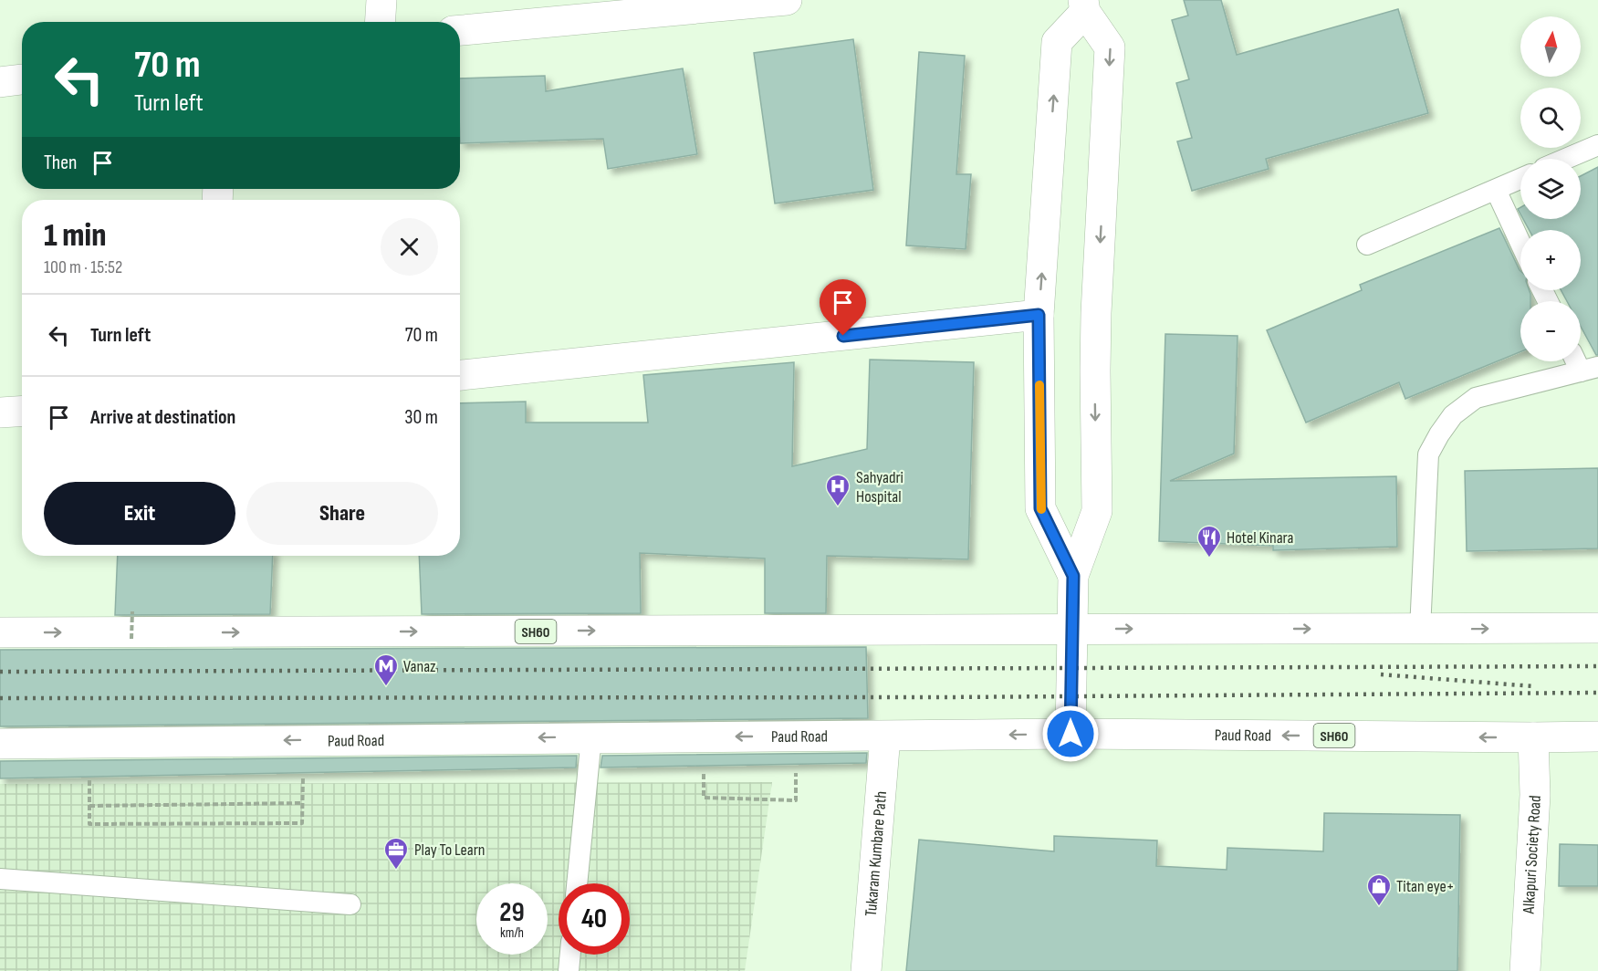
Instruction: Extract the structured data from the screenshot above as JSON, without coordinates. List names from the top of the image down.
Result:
{
  "streets": {
    "main road": [
      "SH60",
      "Paud Road",
      "Tukaram Kumbare Path",
      "Alkapuri Society Road"
    ]
  },
  "crossings": [
    ["Paud Road", "Tukaram Kumbare Path"],
    ["Paud Road", "Alkapuri Society Road"]
  ],
  "places": {
    "hospital": ["Sahyadri Hospital"],
    "restaurant": ["Hotel Kinara"],
    "metro station": ["Vanaz"],
    "office": ["Play To Learn"],
    "shop": ["Titan eye+"]
  },
  "north": "top",
  "page": {
    "map_buttons": ["+", "−"],
    "turn": ["70 m", "Turn left"],
    "then": "Then",
    "heading": ["1 min", "100 m · 15:52"],
    "list": [
      {
        "name": "Turn left",
        "value": "70 m"
      },
      {
        "name": "Arrive at destination",
        "value": "30 m"
      }
    ],
    "buttons": ["Exit", "Share"],
    "speed": "29 km/h",
    "limit": "40"
  }
}
